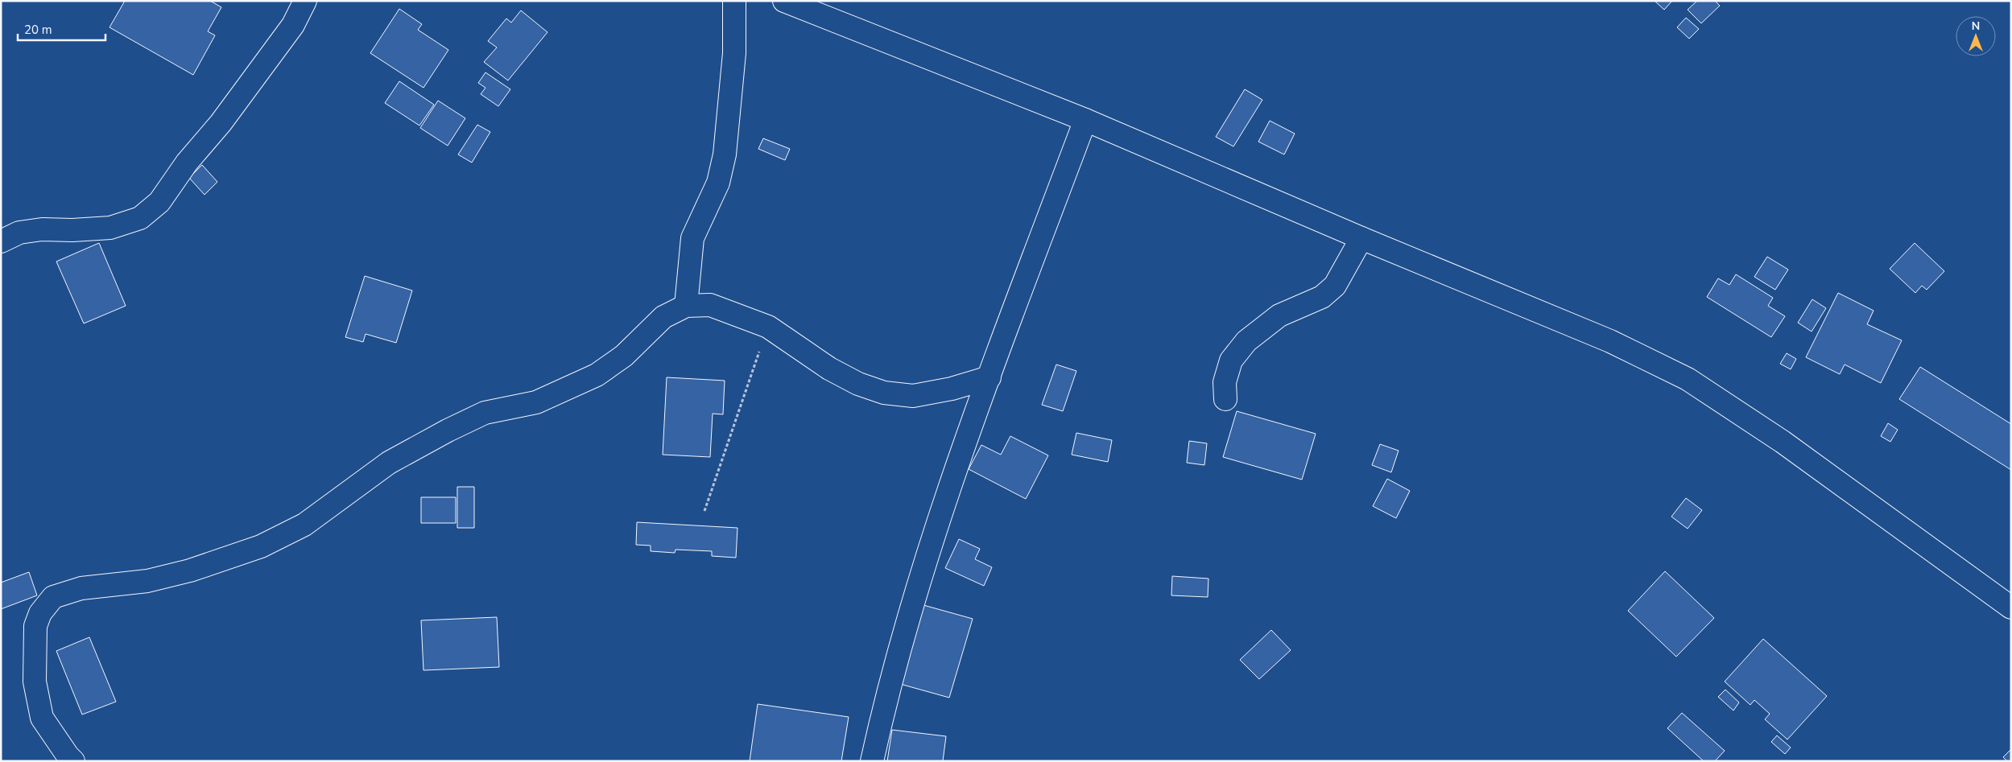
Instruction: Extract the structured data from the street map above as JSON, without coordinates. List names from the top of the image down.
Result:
{
  "scale_bar": "20 m",
  "north": "top"
}
